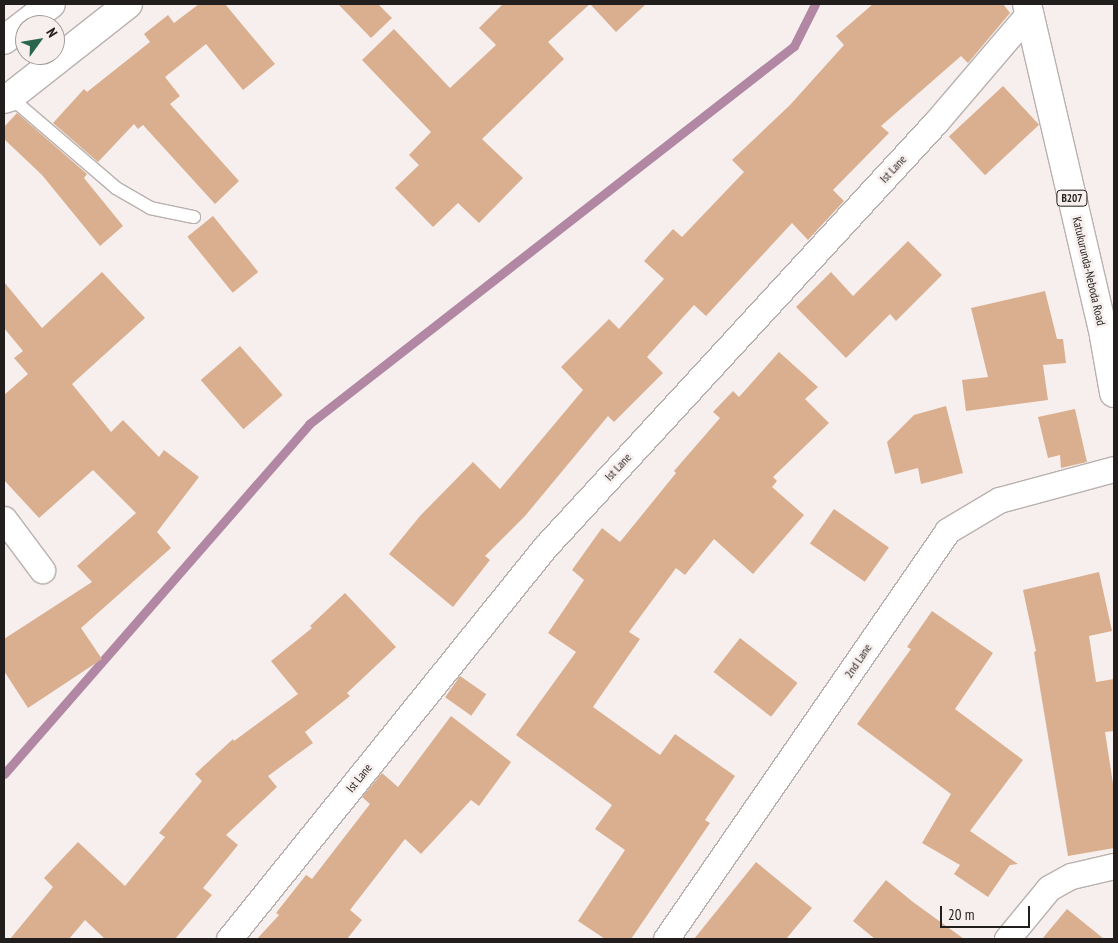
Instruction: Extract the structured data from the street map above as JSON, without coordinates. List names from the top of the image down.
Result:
{
  "streets": {
    "main road": ["B207", "Katukurunda-Neboda Road"],
    "street": ["Ist Lane", "2nd Lane"]
  },
  "crossings": [
    ["Ist Lane", "Katukurunda-Neboda Road"]
  ],
  "scale_bar": "20 m",
  "north": "top right"
}
